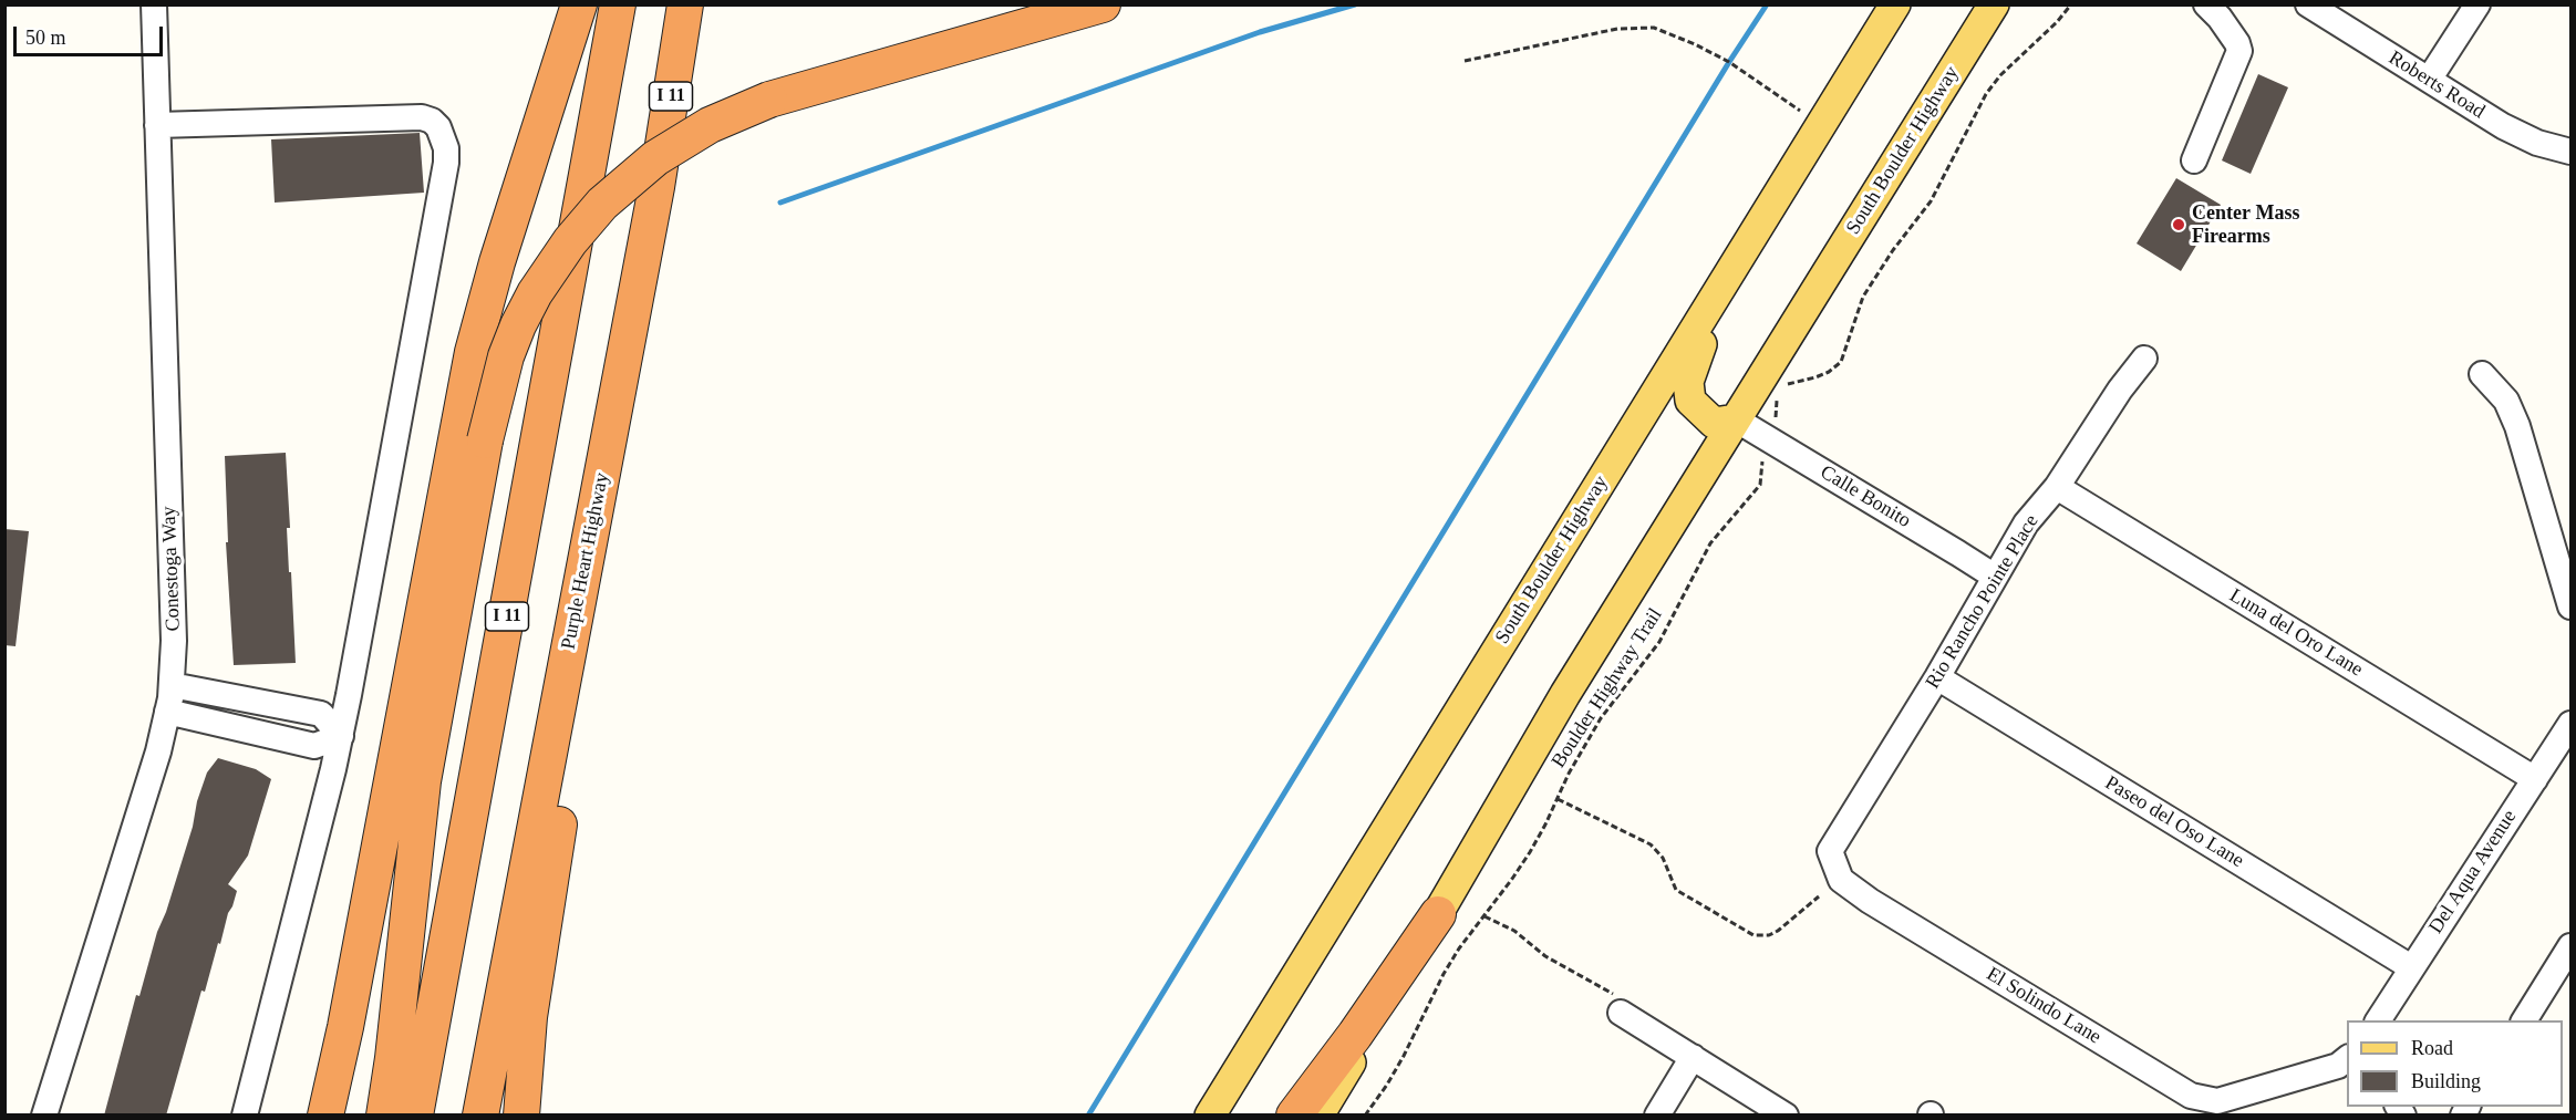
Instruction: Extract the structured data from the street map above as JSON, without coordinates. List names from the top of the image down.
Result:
{
  "streets": {
    "highway": ["I 11", "Purple Heart Highway"],
    "main road": ["South Boulder Highway"],
    "street": [
      "Roberts Road",
      "Calle Bonito",
      "Conestoga Way",
      "Rio Rancho Pointe Place",
      "Luna del Oro Lane",
      "Paseo del Oso Lane",
      "Del Aqua Avenue",
      "El Solindo Lane"
    ],
    "path": ["Boulder Highway Trail"]
  },
  "crossings": [
    ["South Boulder Highway", "Calle Bonito"],
    ["Calle Bonito", "Rio Rancho Pointe Place"],
    ["Calle Bonito", "Boulder Highway Trail"],
    ["Rio Rancho Pointe Place", "Luna del Oro Lane"],
    ["Rio Rancho Pointe Place", "Paseo del Oso Lane"],
    ["Rio Rancho Pointe Place", "El Solindo Lane"],
    ["Luna del Oro Lane", "Del Aqua Avenue"],
    ["Paseo del Oso Lane", "Del Aqua Avenue"]
  ],
  "places": ["Center Mass Firearms"],
  "legend": ["Road", "Building"],
  "scale_bar": "50 m"
}
